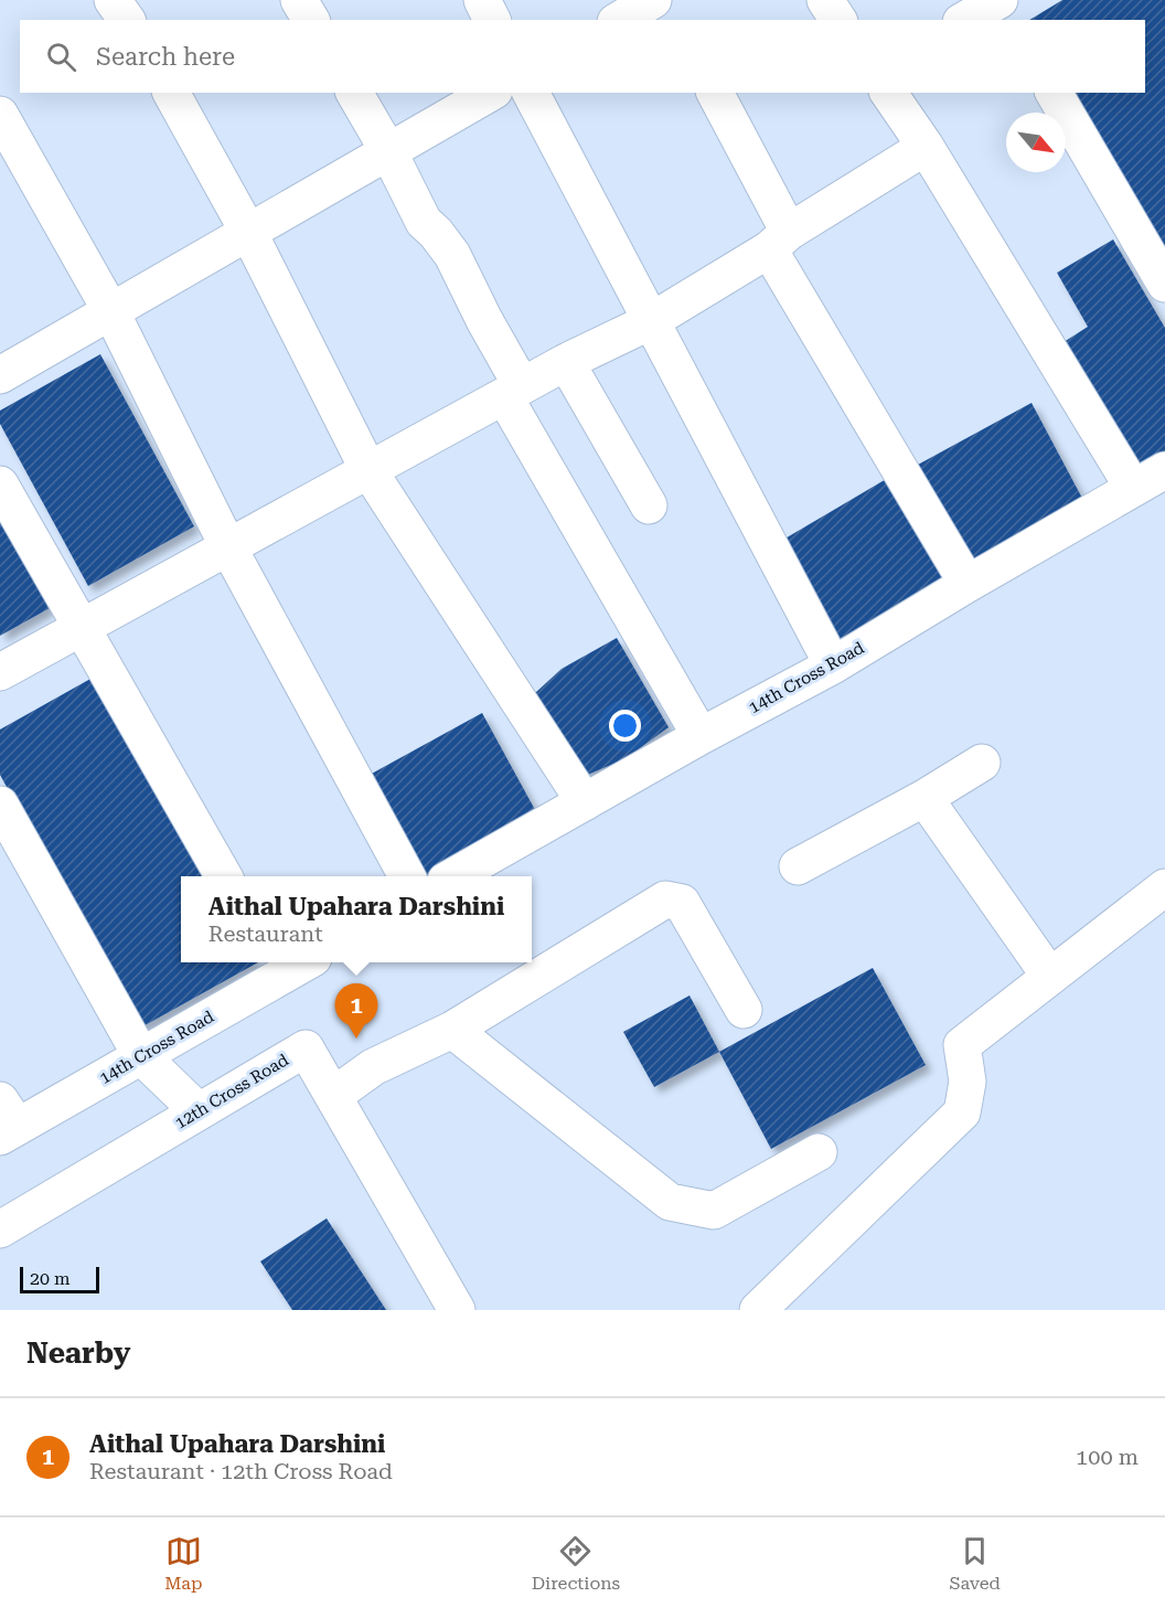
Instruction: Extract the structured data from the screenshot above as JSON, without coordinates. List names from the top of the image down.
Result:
{
  "streets": {
    "street": ["14th Cross Road", "12th Cross Road"]
  },
  "scale_bar": "20 m",
  "north": "bottom right",
  "page": {
    "search": "Search here",
    "popup": ["Aithal Upahara Darshini", "Restaurant"],
    "pins": "1",
    "scale": "20 m",
    "heading": "Nearby",
    "list": [
      {
        "mark": "1",
        "name": "Aithal Upahara Darshini",
        "note": "Restaurant · 12th Cross Road",
        "value": "100 m"
      }
    ],
    "nav": ["Map", "Directions", "Saved"]
  }
}
